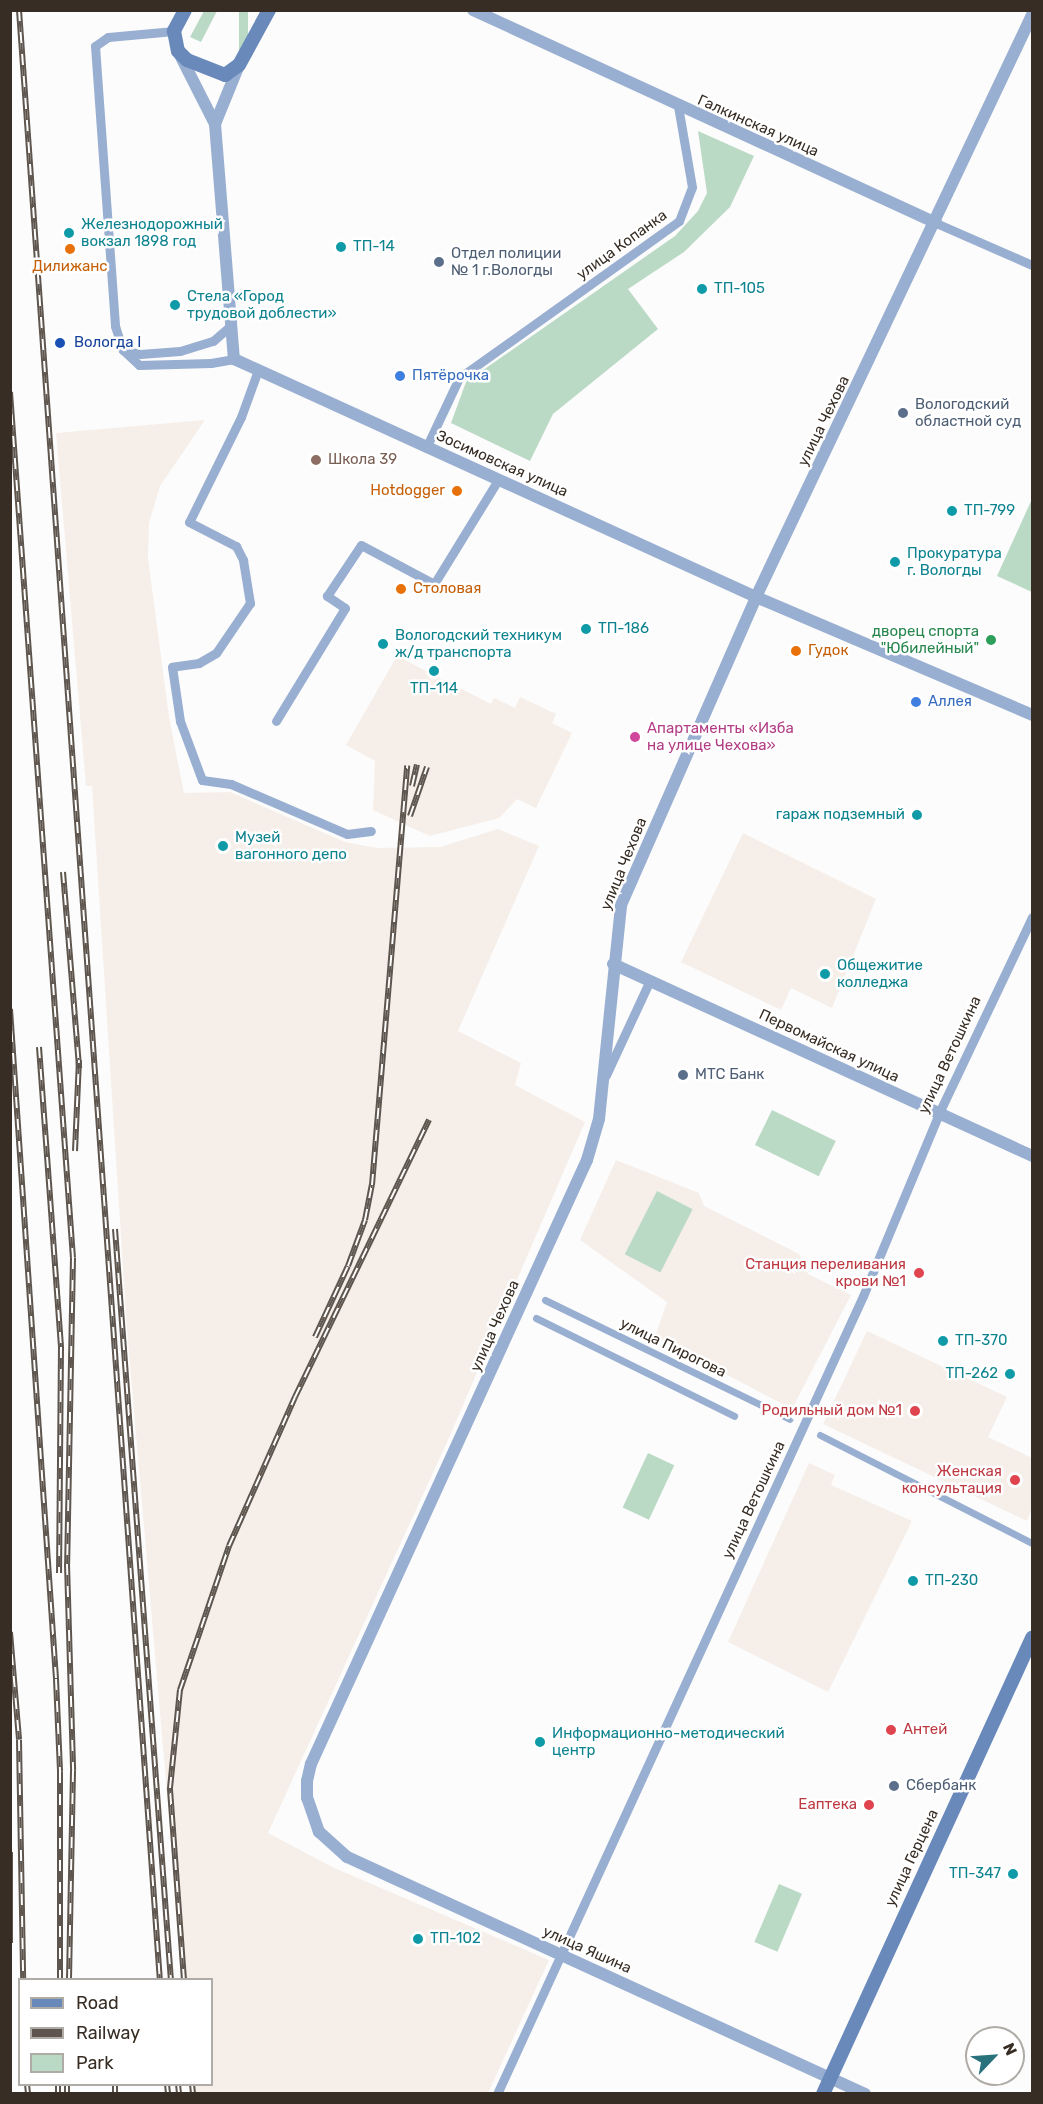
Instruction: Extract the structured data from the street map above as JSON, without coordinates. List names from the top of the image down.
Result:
{
  "streets": {
    "main road": ["улица Герцена"],
    "street": [
      "Галкинская улица",
      "улица Копанка",
      "улица Чехова",
      "Зосимовская улица",
      "Первомайская улица",
      "улица Ветошкина",
      "улица Пирогова",
      "улица Яшина"
    ]
  },
  "crossings": [
    ["Галкинская улица", "улица Копанка"],
    ["Галкинская улица", "улица Чехова"],
    ["улица Копанка", "Зосимовская улица"],
    ["улица Чехова", "Зосимовская улица"],
    ["улица Чехова", "Первомайская улица"],
    ["улица Чехова", "улица Яшина"],
    ["Первомайская улица", "улица Ветошкина"],
    ["улица Ветошкина", "улица Яшина"],
    ["улица Герцена", "улица Яшина"]
  ],
  "places": [
    "Железнодорожный вокзал 1898 год",
    "ТП-14",
    "Дилижанс",
    "Отдел полиции № 1 г.Вологды",
    "ТП-105",
    "Стела «Город трудовой доблести»",
    "Вологда I",
    "Пятёрочка",
    "Вологодский областной суд",
    "Школа 39",
    "Hotdogger",
    "ТП-799",
    "Прокуратура г. Вологды",
    "Столовая",
    "ТП-186",
    "дворец спорта \"Юбилейный\"",
    "Вологодский техникум ж/д транспорта",
    "Гудок",
    "ТП-114",
    "Аллея",
    "Апартаменты «Изба на улице Чехова»",
    "гараж подземный",
    "Музей вагонного депо",
    "Общежитие колледжа",
    "МТС Банк",
    "Станция переливания крови №1",
    "ТП-370",
    "ТП-262",
    "Родильный дом №1",
    "Женская консультация",
    "ТП-230",
    "Антей",
    "Информационно-методический центр",
    "Сбербанк",
    "Еаптека",
    "ТП-347",
    "ТП-102"
  ],
  "legend": ["Road", "Railway", "Park"],
  "north": "top right"
}
